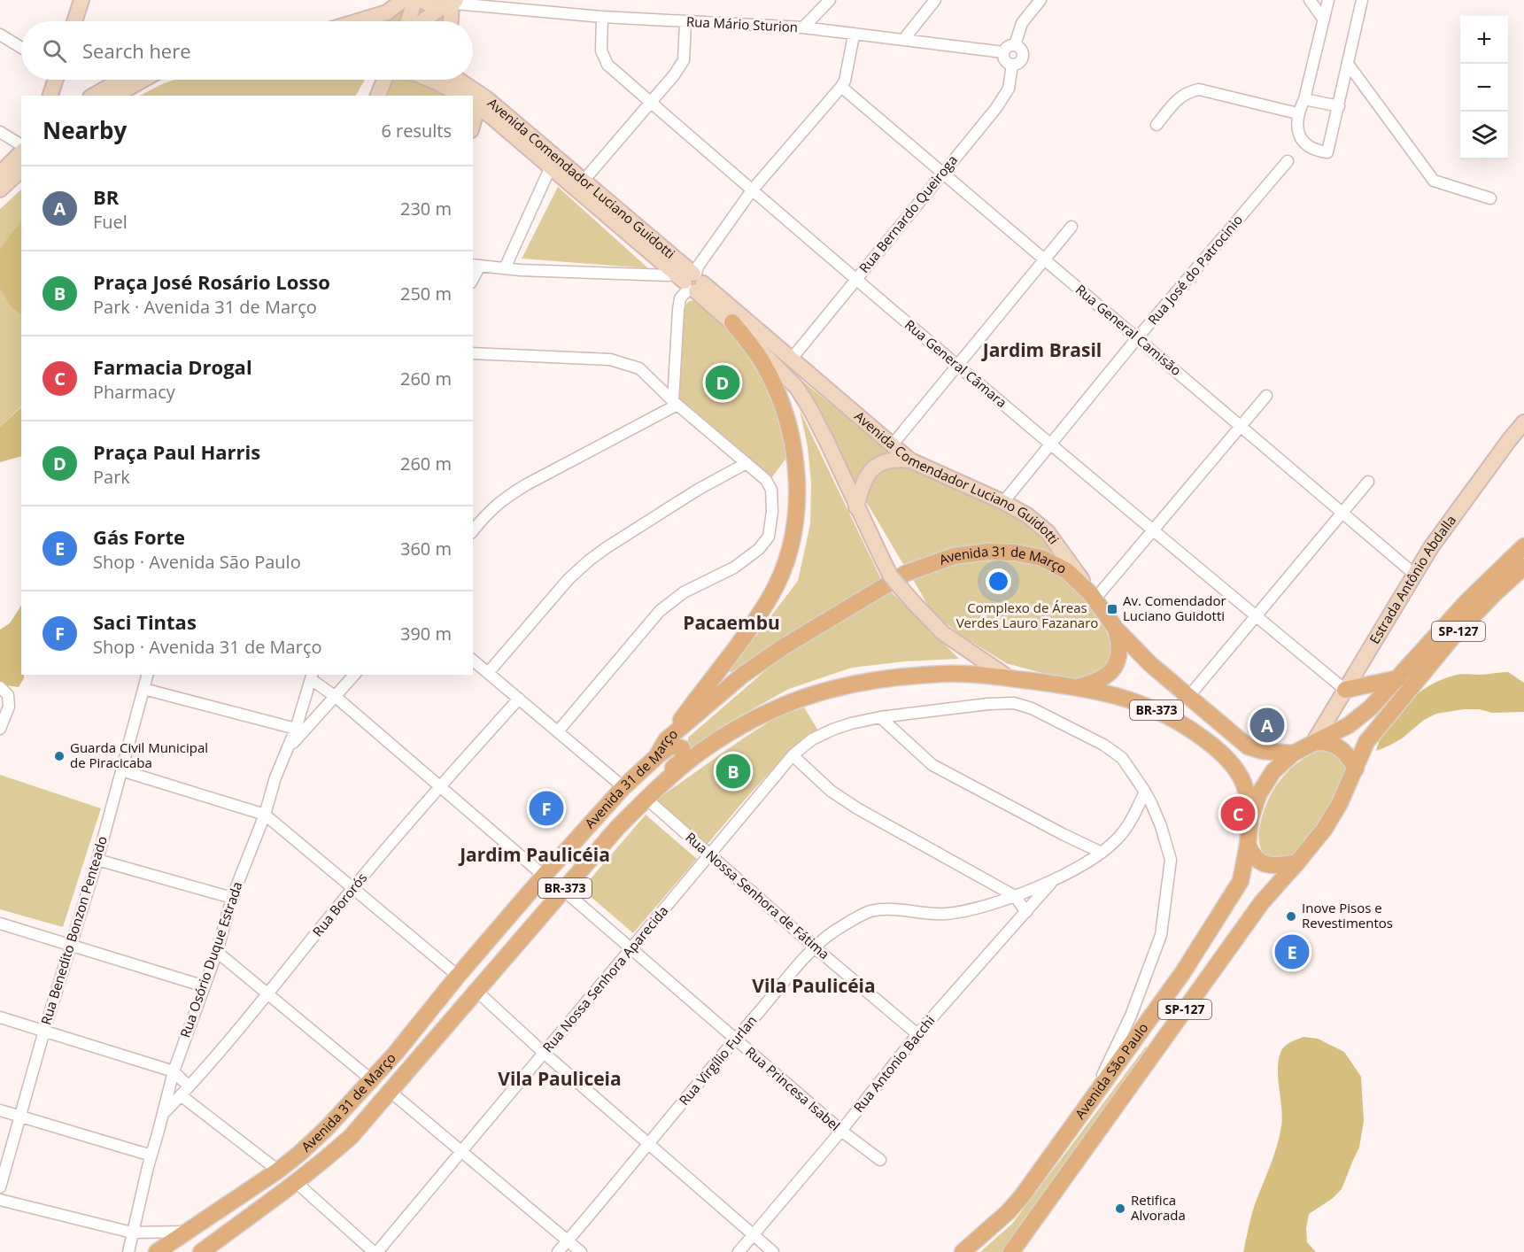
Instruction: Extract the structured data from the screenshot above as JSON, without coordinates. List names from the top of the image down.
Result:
{
  "streets": {
    "main road": [
      "Avenida Comendador Luciano Guidotti",
      "Avenida 31 de Março",
      "Estrada Antônio Abdalla",
      "SP-127",
      "BR-373",
      "Avenida São Paulo"
    ],
    "street": [
      "Rua Mário Sturion",
      "Rua Bernardo Queiroga",
      "Rua José do Patrocinio",
      "Rua General Camisão",
      "Rua General Câmara",
      "Rua Nossa Senhora de Fátima",
      "Rua Bororós",
      "Rua Benedito Bonzon Penteado",
      "Rua Osório Duque Estrada",
      "Rua Nossa Senhora Aparecida",
      "Rua Virgílio Furlan",
      "Rua Antonio Bacchi",
      "Rua Princesa Isabel"
    ]
  },
  "crossings": [
    ["Rua Mário Sturion", "Rua Bernardo Queiroga"],
    ["Rua Mário Sturion", "Rua General Câmara"],
    ["Avenida Comendador Luciano Guidotti", "Rua Bernardo Queiroga"],
    ["Avenida Comendador Luciano Guidotti", "Rua José do Patrocinio"],
    ["Avenida Comendador Luciano Guidotti", "Avenida 31 de Março"],
    ["Avenida Comendador Luciano Guidotti", "SP-127"],
    ["Rua Bernardo Queiroga", "Rua General Camisão"],
    ["Rua Bernardo Queiroga", "Rua General Câmara"],
    ["Rua José do Patrocinio", "Rua General Camisão"],
    ["Rua José do Patrocinio", "Rua General Câmara"],
    ["Rua General Camisão", "Estrada Antônio Abdalla"],
    ["Rua General Câmara", "Estrada Antônio Abdalla"],
    ["Avenida 31 de Março", "Rua Nossa Senhora de Fátima"],
    ["Avenida 31 de Março", "Rua Princesa Isabel"],
    ["Estrada Antônio Abdalla", "SP-127"],
    ["SP-127", "Avenida São Paulo"],
    ["Rua Nossa Senhora de Fátima", "Rua Nossa Senhora Aparecida"],
    ["Rua Nossa Senhora de Fátima", "Rua Virgílio Furlan"],
    ["Rua Nossa Senhora de Fátima", "Rua Antonio Bacchi"],
    ["Rua Bororós", "Rua Osório Duque Estrada"],
    ["Rua Nossa Senhora Aparecida", "Rua Virgílio Furlan"],
    ["Rua Nossa Senhora Aparecida", "Avenida São Paulo"],
    ["Rua Nossa Senhora Aparecida", "Rua Princesa Isabel"],
    ["Rua Virgílio Furlan", "Rua Antonio Bacchi"],
    ["Rua Virgílio Furlan", "Rua Princesa Isabel"],
    ["Rua Antonio Bacchi", "Rua Princesa Isabel"]
  ],
  "districts": [
    "Jardim Brasil",
    "Pacaembu",
    "Jardim Paulicéia",
    "Vila Paulicéia",
    "Vila Pauliceia"
  ],
  "parks": ["Complexo de Áreas Verdes Lauro Fazanaro"],
  "places": {
    "transit": ["Av. Comendador Luciano Guidotti"],
    "other": ["Guarda Civil Municipal de Piracicaba", "Inove Pisos e Revestimentos", "Retifica Alvorada"]
  },
  "page": {
    "map_buttons": ["+", "−"],
    "search": "Search here",
    "heading": ["Nearby", "6 results"],
    "list": [
      {
        "mark": "A",
        "name": "BR",
        "note": "Fuel",
        "value": "230 m"
      },
      {
        "mark": "B",
        "name": "Praça José Rosário Losso",
        "note": "Park · Avenida 31 de Março",
        "value": "250 m"
      },
      {
        "mark": "C",
        "name": "Farmacia Drogal",
        "note": "Pharmacy",
        "value": "260 m"
      },
      {
        "mark": "D",
        "name": "Praça Paul Harris",
        "note": "Park",
        "value": "260 m"
      },
      {
        "mark": "E",
        "name": "Gás Forte",
        "note": "Shop · Avenida São Paulo",
        "value": "360 m"
      },
      {
        "mark": "F",
        "name": "Saci Tintas",
        "note": "Shop · Avenida 31 de Março",
        "value": "390 m"
      }
    ],
    "pins": [
      "D",
      "A",
      "B",
      "F",
      "C",
      "E"
    ]
  }
}
